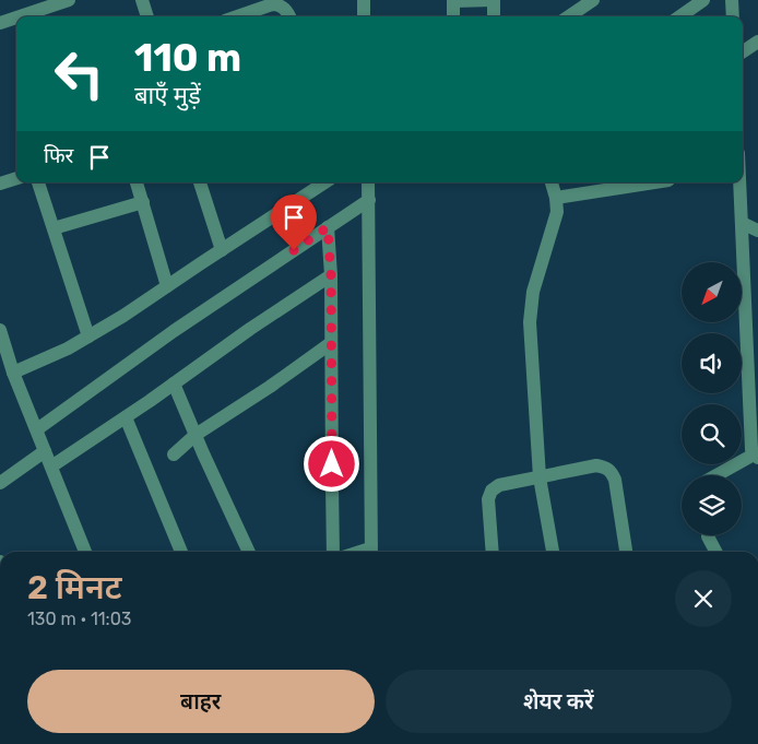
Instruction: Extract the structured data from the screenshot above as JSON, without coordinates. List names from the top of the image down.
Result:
{
  "north": "bottom left",
  "page": {
    "turn": ["110 m", "बाएँ मुड़ें"],
    "then": "फिर",
    "heading": ["2 मिनट", "130 m · 11:03"],
    "buttons": ["बाहर", "शेयर करें"]
  }
}
